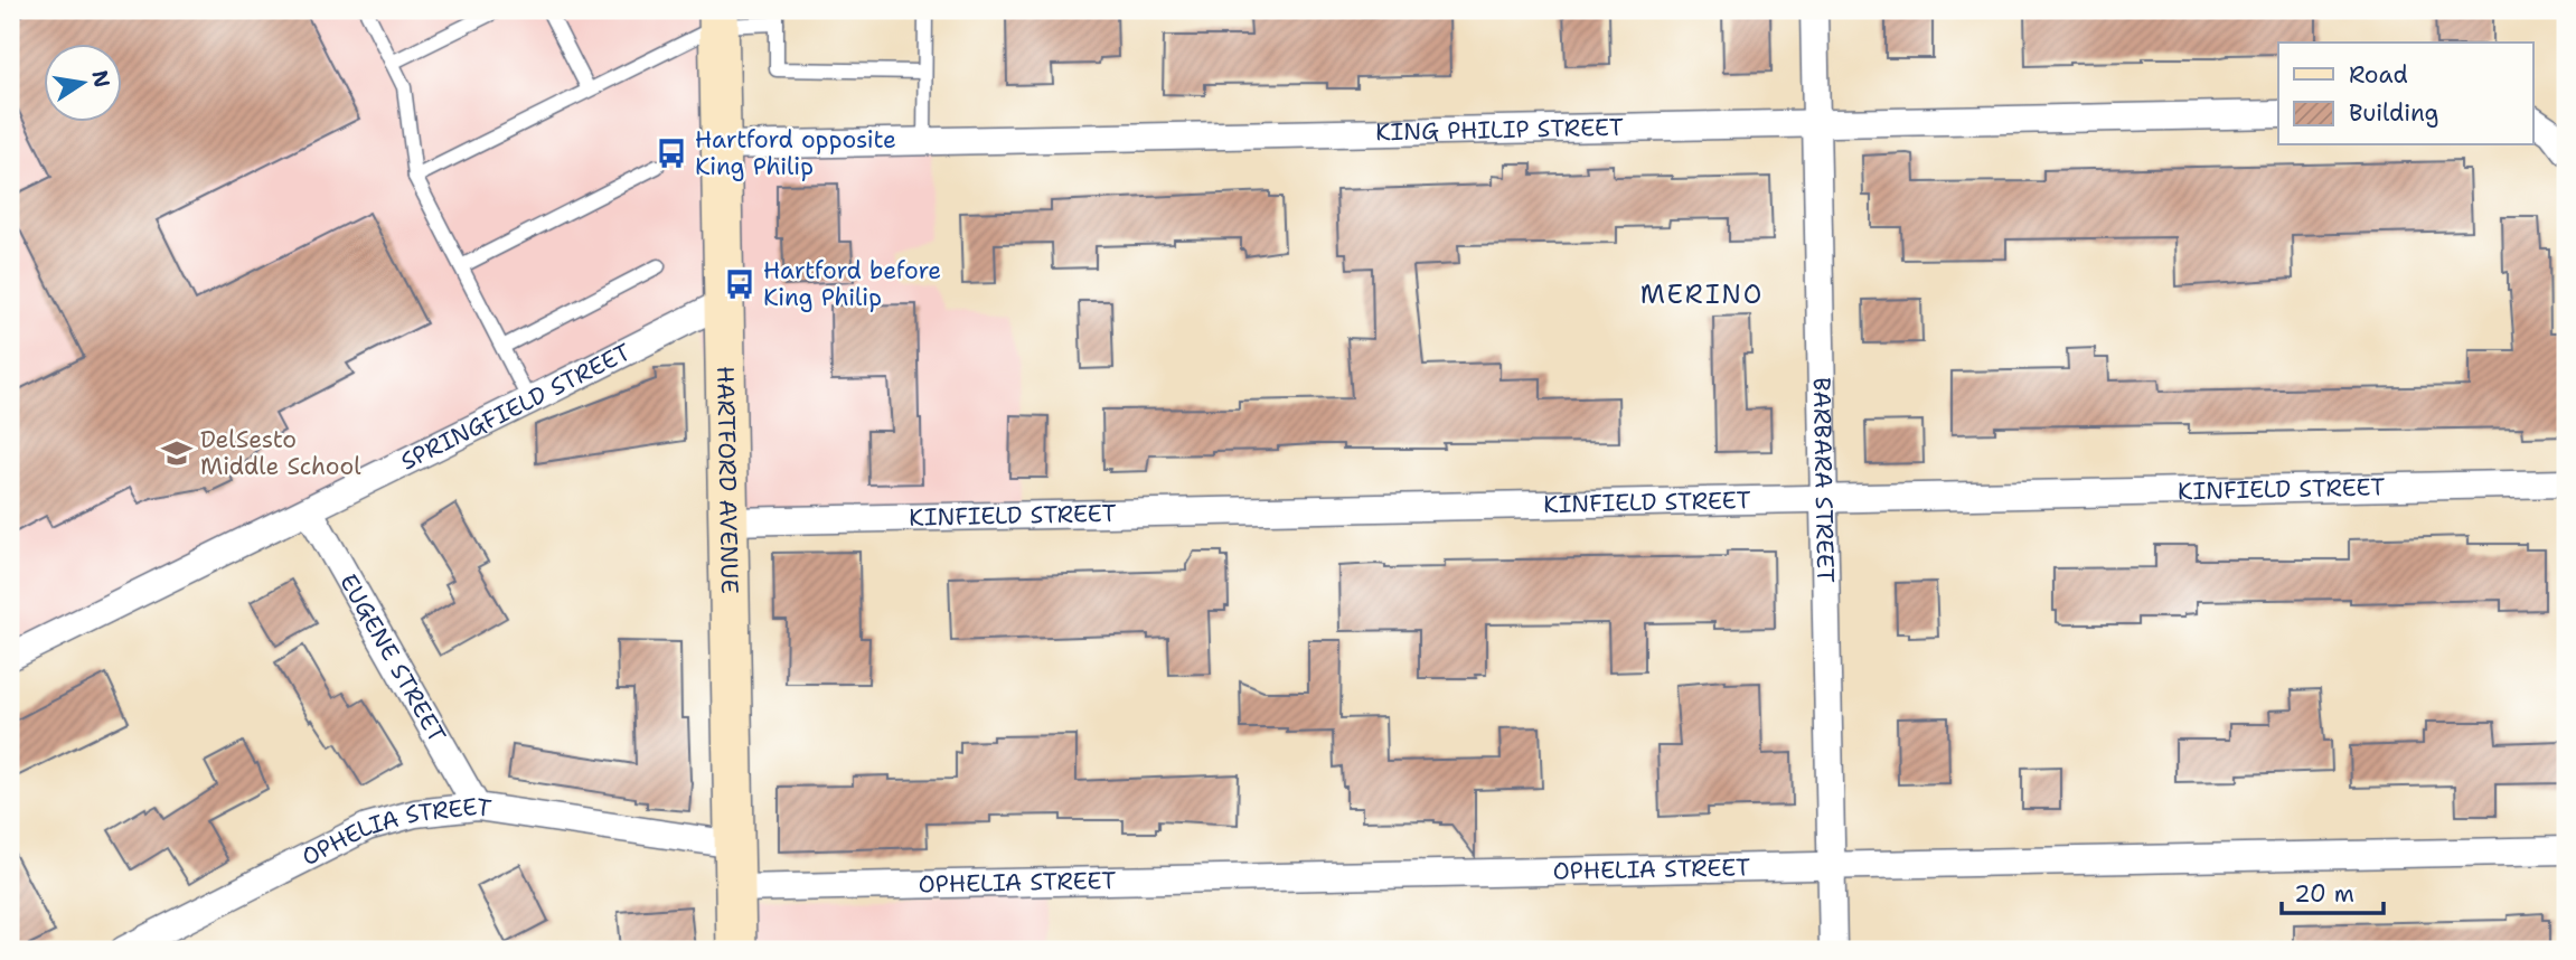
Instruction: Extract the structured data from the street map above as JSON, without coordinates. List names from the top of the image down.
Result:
{
  "streets": {
    "main road": ["HARTFORD AVENUE"],
    "street": [
      "KING PHILIP STREET",
      "SPRINGFIELD STREET",
      "BARBARA STREET",
      "KINFIELD STREET",
      "EUGENE STREET",
      "OPHELIA STREET"
    ]
  },
  "crossings": [
    ["KING PHILIP STREET", "HARTFORD AVENUE"],
    ["KING PHILIP STREET", "BARBARA STREET"],
    ["SPRINGFIELD STREET", "HARTFORD AVENUE"],
    ["SPRINGFIELD STREET", "EUGENE STREET"],
    ["HARTFORD AVENUE", "KINFIELD STREET"],
    ["HARTFORD AVENUE", "OPHELIA STREET"],
    ["BARBARA STREET", "KINFIELD STREET"],
    ["BARBARA STREET", "OPHELIA STREET"],
    ["EUGENE STREET", "OPHELIA STREET"]
  ],
  "districts": ["MERINO"],
  "places": {
    "bus stop": ["Hartford opposite King Philip", "Hartford before King Philip"],
    "school or university": ["DelSesto Middle School"]
  },
  "legend": ["Road", "Building"],
  "scale_bar": "20 m",
  "north": "right"
}
